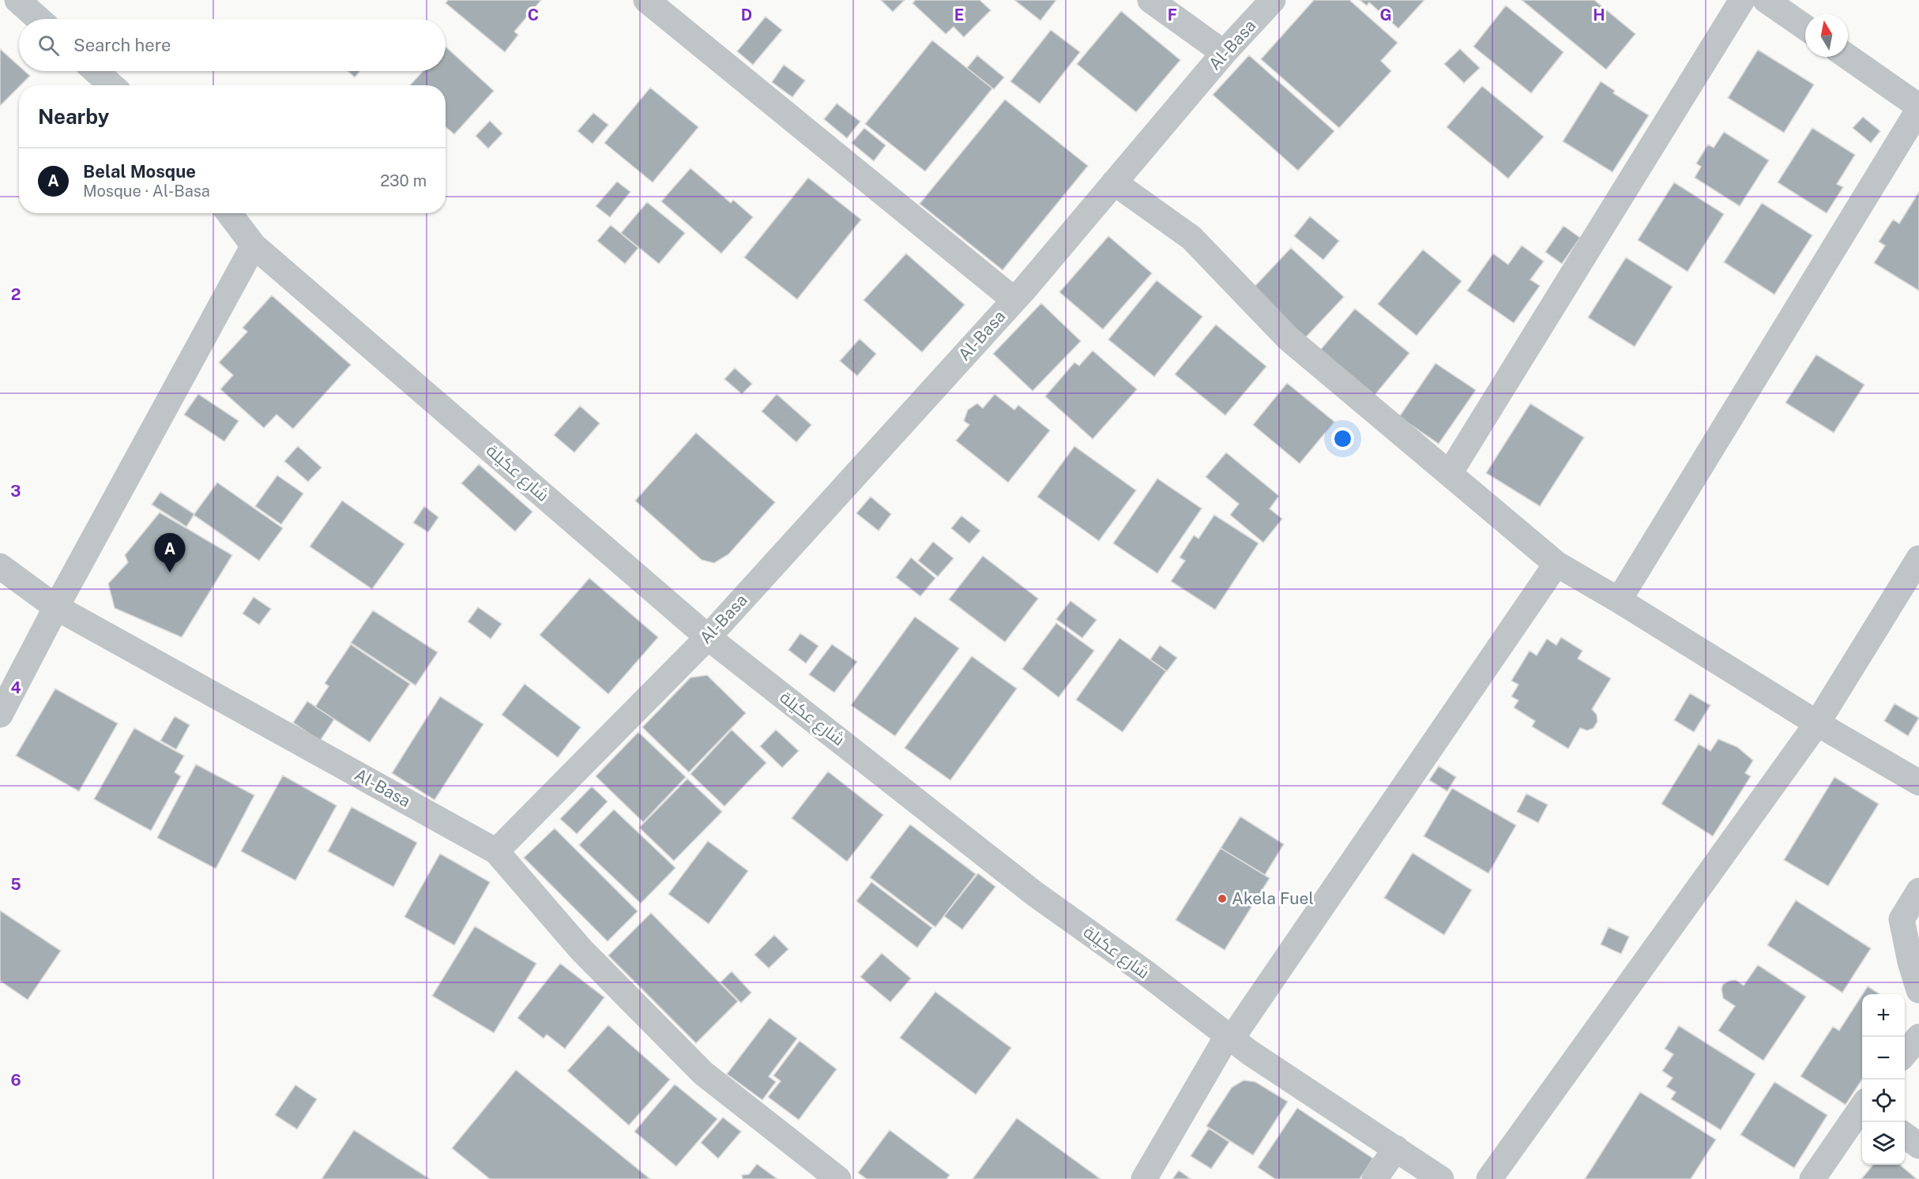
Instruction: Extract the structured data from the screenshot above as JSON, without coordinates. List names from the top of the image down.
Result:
{
  "streets": {
    "street": ["Al-Basa", "شارع عكيلة"]
  },
  "crossings": [
    ["Al-Basa", "شارع عكيلة"]
  ],
  "places": ["Akela Fuel"],
  "north": "top",
  "page": {
    "search": "Search here",
    "heading": "Nearby",
    "list": [
      {
        "mark": "A",
        "name": "Belal Mosque",
        "note": "Mosque · Al-Basa",
        "value": "230 m"
      }
    ],
    "pins": "A",
    "map_buttons": ["+", "−"]
  },
  "grid": {
    "columns": [
      "C",
      "D",
      "E",
      "F",
      "G",
      "H"
    ],
    "rows": [
      "2",
      "3",
      "4",
      "5",
      "6"
    ]
  }
}
